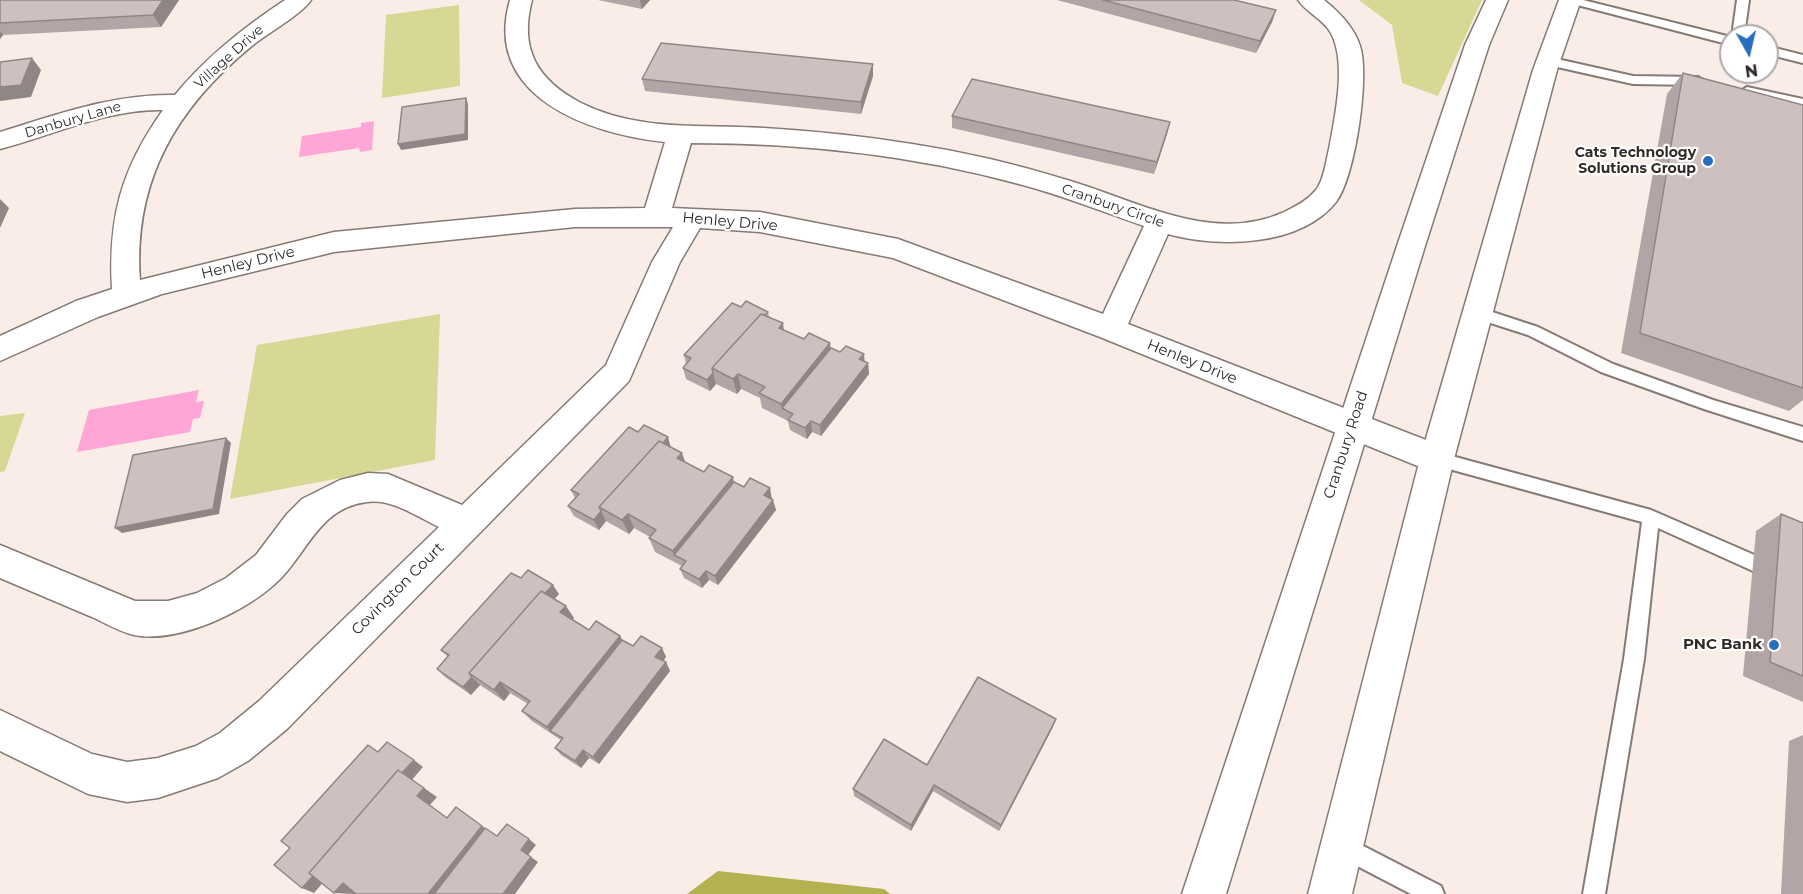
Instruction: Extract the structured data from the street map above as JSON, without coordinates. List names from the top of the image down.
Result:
{
  "streets": {
    "street": [
      "Village Drive",
      "Danbury Lane",
      "Cranbury Circle",
      "Henley Drive",
      "Cranbury Road",
      "Covington Court"
    ]
  },
  "crossings": [
    ["Village Drive", "Danbury Lane"],
    ["Village Drive", "Henley Drive"],
    ["Henley Drive", "Cranbury Road"],
    ["Henley Drive", "Covington Court"]
  ],
  "places": ["Cats Technology Solutions Group", "PNC Bank"],
  "north": "bottom"
}
